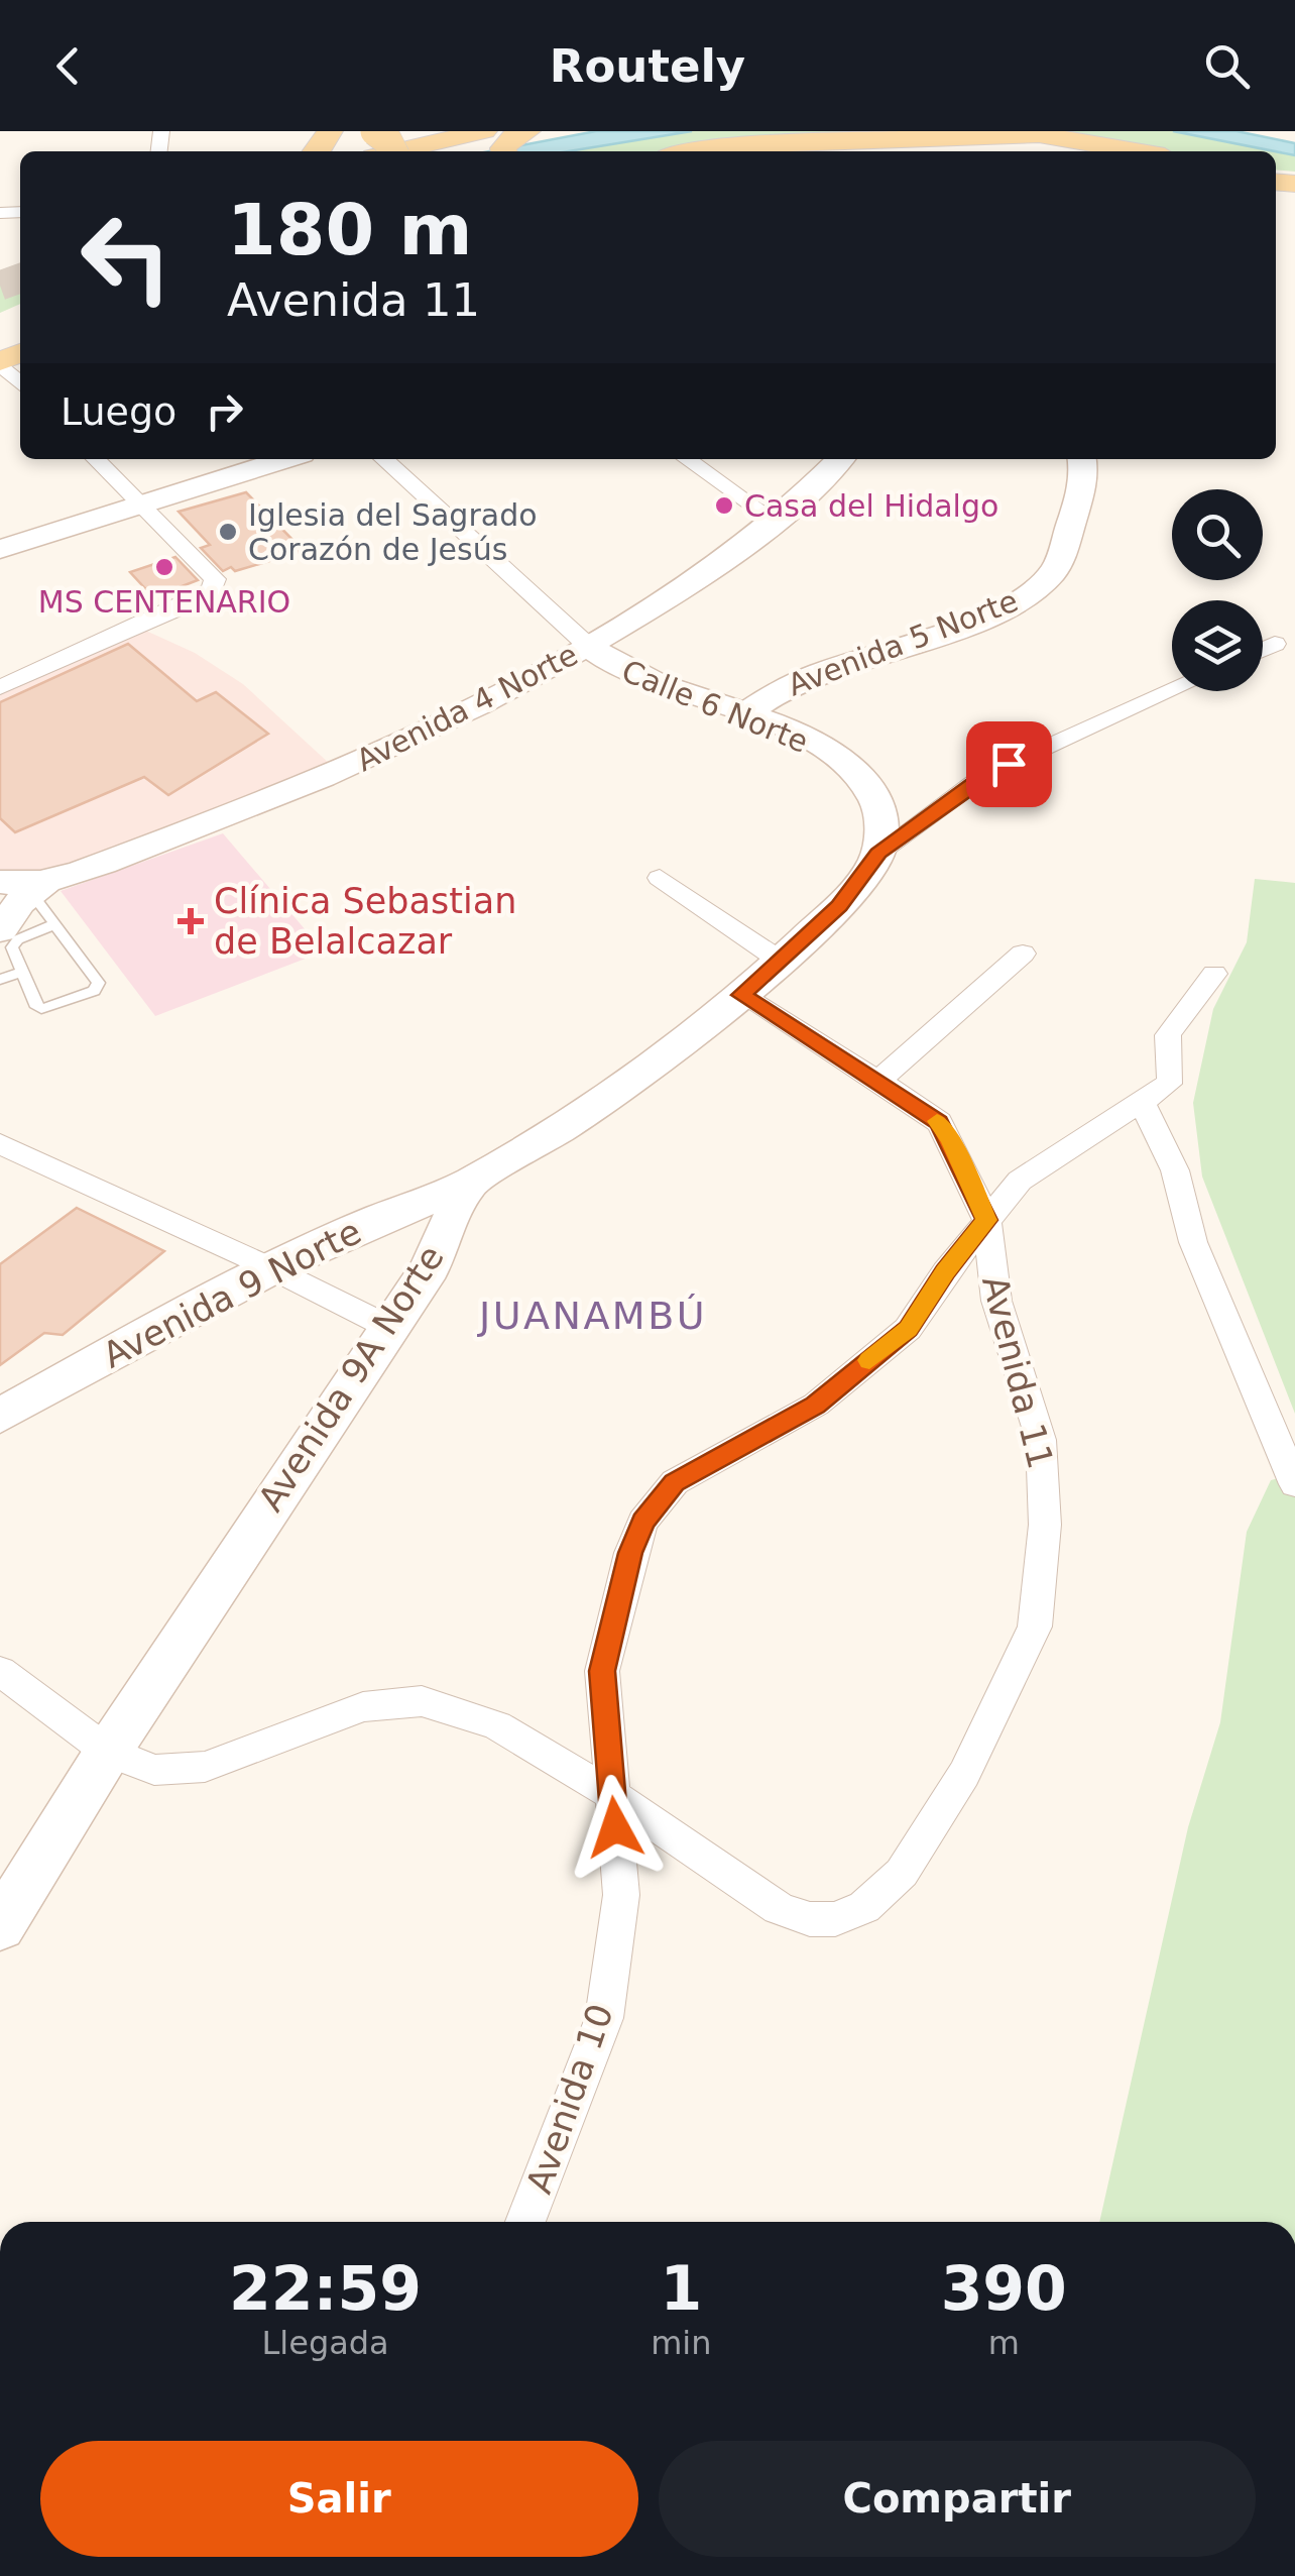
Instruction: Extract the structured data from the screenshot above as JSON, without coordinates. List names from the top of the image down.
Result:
{
  "streets": {
    "street": [
      "Avenida 5 Norte",
      "Calle 6 Norte",
      "Avenida 4 Norte",
      "Avenida 9 Norte",
      "Avenida 11",
      "Avenida 9A Norte",
      "Avenida 10"
    ]
  },
  "crossings": [
    ["Avenida 5 Norte", "Calle 6 Norte"],
    ["Calle 6 Norte", "Avenida 4 Norte"],
    ["Avenida 9 Norte", "Avenida 9A Norte"],
    ["Avenida 11", "Avenida 10"]
  ],
  "districts": ["JUANAMBÚ"],
  "places": {
    "other": ["Casa del Hidalgo", "Iglesia del Sagrado Corazón de Jesús", "MS CENTENARIO"],
    "health": ["Clínica Sebastian de Belalcazar"]
  },
  "page": {
    "header": "Routely",
    "turn": ["180 m", "Avenida 11"],
    "then": "Luego",
    "eta": [
      "22:59",
      "Llegada",
      "1",
      "min",
      "390",
      "m"
    ],
    "buttons": ["Salir", "Compartir"]
  }
}
